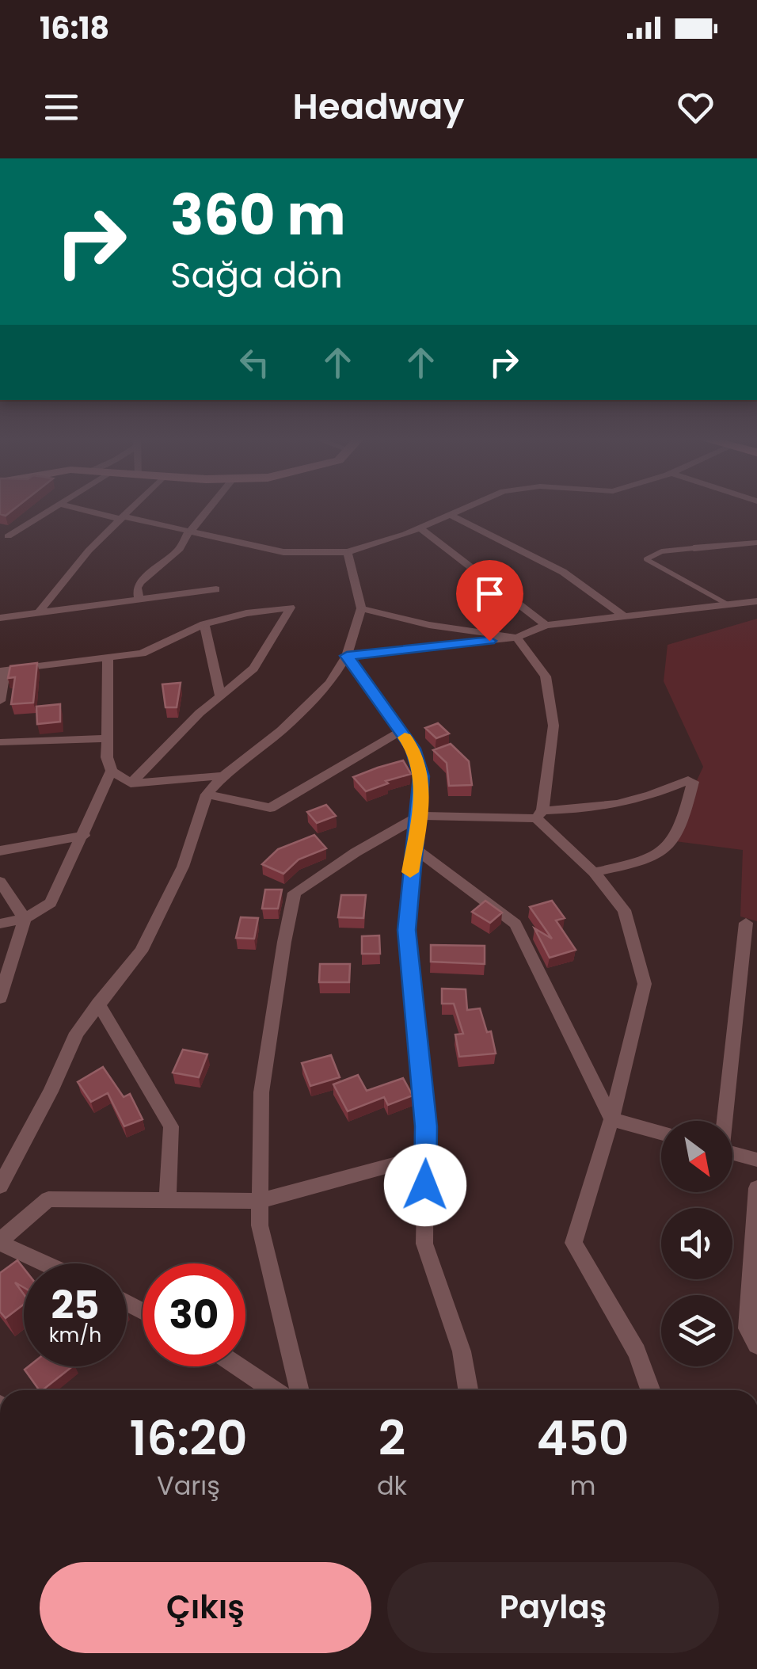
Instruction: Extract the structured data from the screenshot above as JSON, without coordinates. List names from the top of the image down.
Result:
{
  "north": "bottom right",
  "page": {
    "status": "16:18",
    "header": "Headway",
    "turn": ["360 m", "Sağa dön"],
    "speed": "25 km/h",
    "limit": "30",
    "eta": [
      "16:20",
      "Varış",
      "2",
      "dk",
      "450",
      "m"
    ],
    "buttons": ["Çıkış", "Paylaş"]
  }
}
